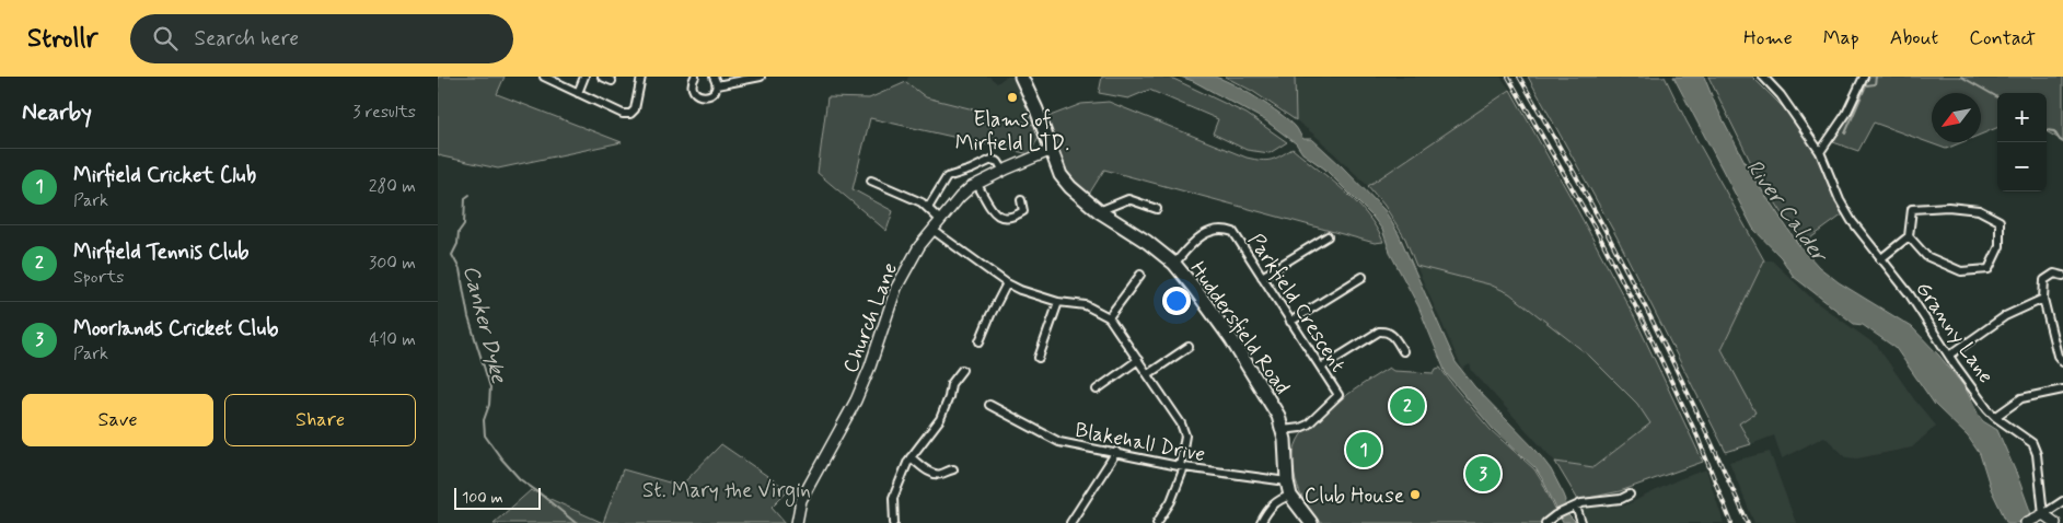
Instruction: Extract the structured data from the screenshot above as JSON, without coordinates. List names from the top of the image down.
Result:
{
  "streets": {
    "highway": ["Huddersfield Road"],
    "street": [
      "Parkfield Crescent",
      "Church Lane",
      "Granny Lane",
      "Blakehall Drive"
    ]
  },
  "crossings": [
    ["Parkfield Crescent", "Huddersfield Road"],
    ["Church Lane", "Huddersfield Road"],
    ["Huddersfield Road", "Blakehall Drive"]
  ],
  "water": ["River Calder", "Canker Dyke"],
  "parks": ["St. Mary the Virgin"],
  "places": ["Elams of Mirfield LTD.", "Club House"],
  "scale_bar": "100 m",
  "north": "bottom left",
  "page": {
    "header": "Strollr",
    "search": "Search here",
    "nav": [
      "Home",
      "Map",
      "About",
      "Contact"
    ],
    "heading": ["Nearby", "3 results"],
    "map_buttons": ["+", "−"],
    "list": [
      {
        "mark": "1",
        "name": "Mirfield Cricket Club",
        "note": "Park",
        "value": "280 m"
      },
      {
        "mark": "2",
        "name": "Mirfield Tennis Club",
        "note": "Sports",
        "value": "300 m"
      },
      {
        "mark": "3",
        "name": "Moorlands Cricket Club",
        "note": "Park",
        "value": "410 m"
      }
    ],
    "buttons": ["Save", "Share"],
    "pins": ["2", "1", "3"],
    "scale": "100 m"
  }
}
